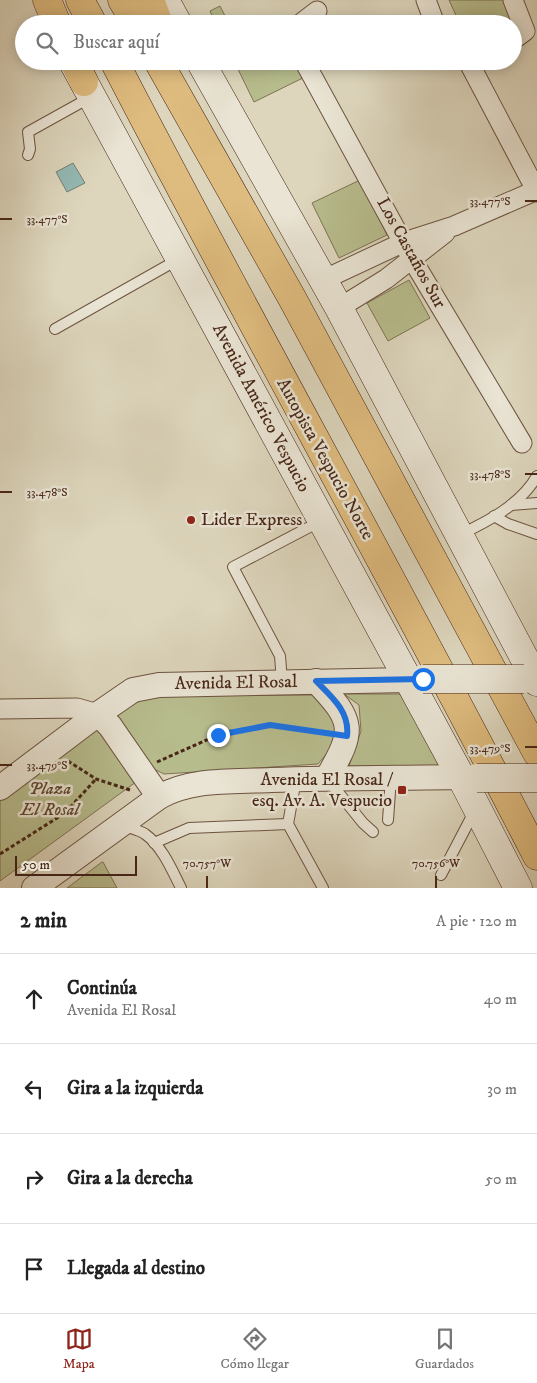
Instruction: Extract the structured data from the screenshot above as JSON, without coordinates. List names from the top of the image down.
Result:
{
  "streets": {
    "highway": ["Autopista Vespucio Norte"],
    "main road": ["Avenida Américo Vespucio", "Avenida El Rosal"],
    "street": ["Los Castaños Sur"]
  },
  "crossings": [
    ["Avenida Américo Vespucio", "Avenida El Rosal"]
  ],
  "parks": ["Plaza El Rosal"],
  "places": {
    "other": ["Lider Express"],
    "transit": ["Avenida El Rosal / esq. Av. A. Vespucio"]
  },
  "scale_bar": "50 m",
  "page": {
    "search": "Buscar aquí",
    "scale": "50 m",
    "heading": ["2 min", "A pie · 120 m"],
    "list": [
      ["Continúa", "Avenida El Rosal", "40 m"],
      ["Gira a la izquierda", "30 m"],
      ["Gira a la derecha", "50 m"],
      "Llegada al destino"
    ],
    "nav": ["Mapa", "Cómo llegar", "Guardados"]
  },
  "coordinates": [
    "33.477°S",
    "33.478°S",
    "33.479°S",
    "70.757°W",
    "70.756°W"
  ]
}
